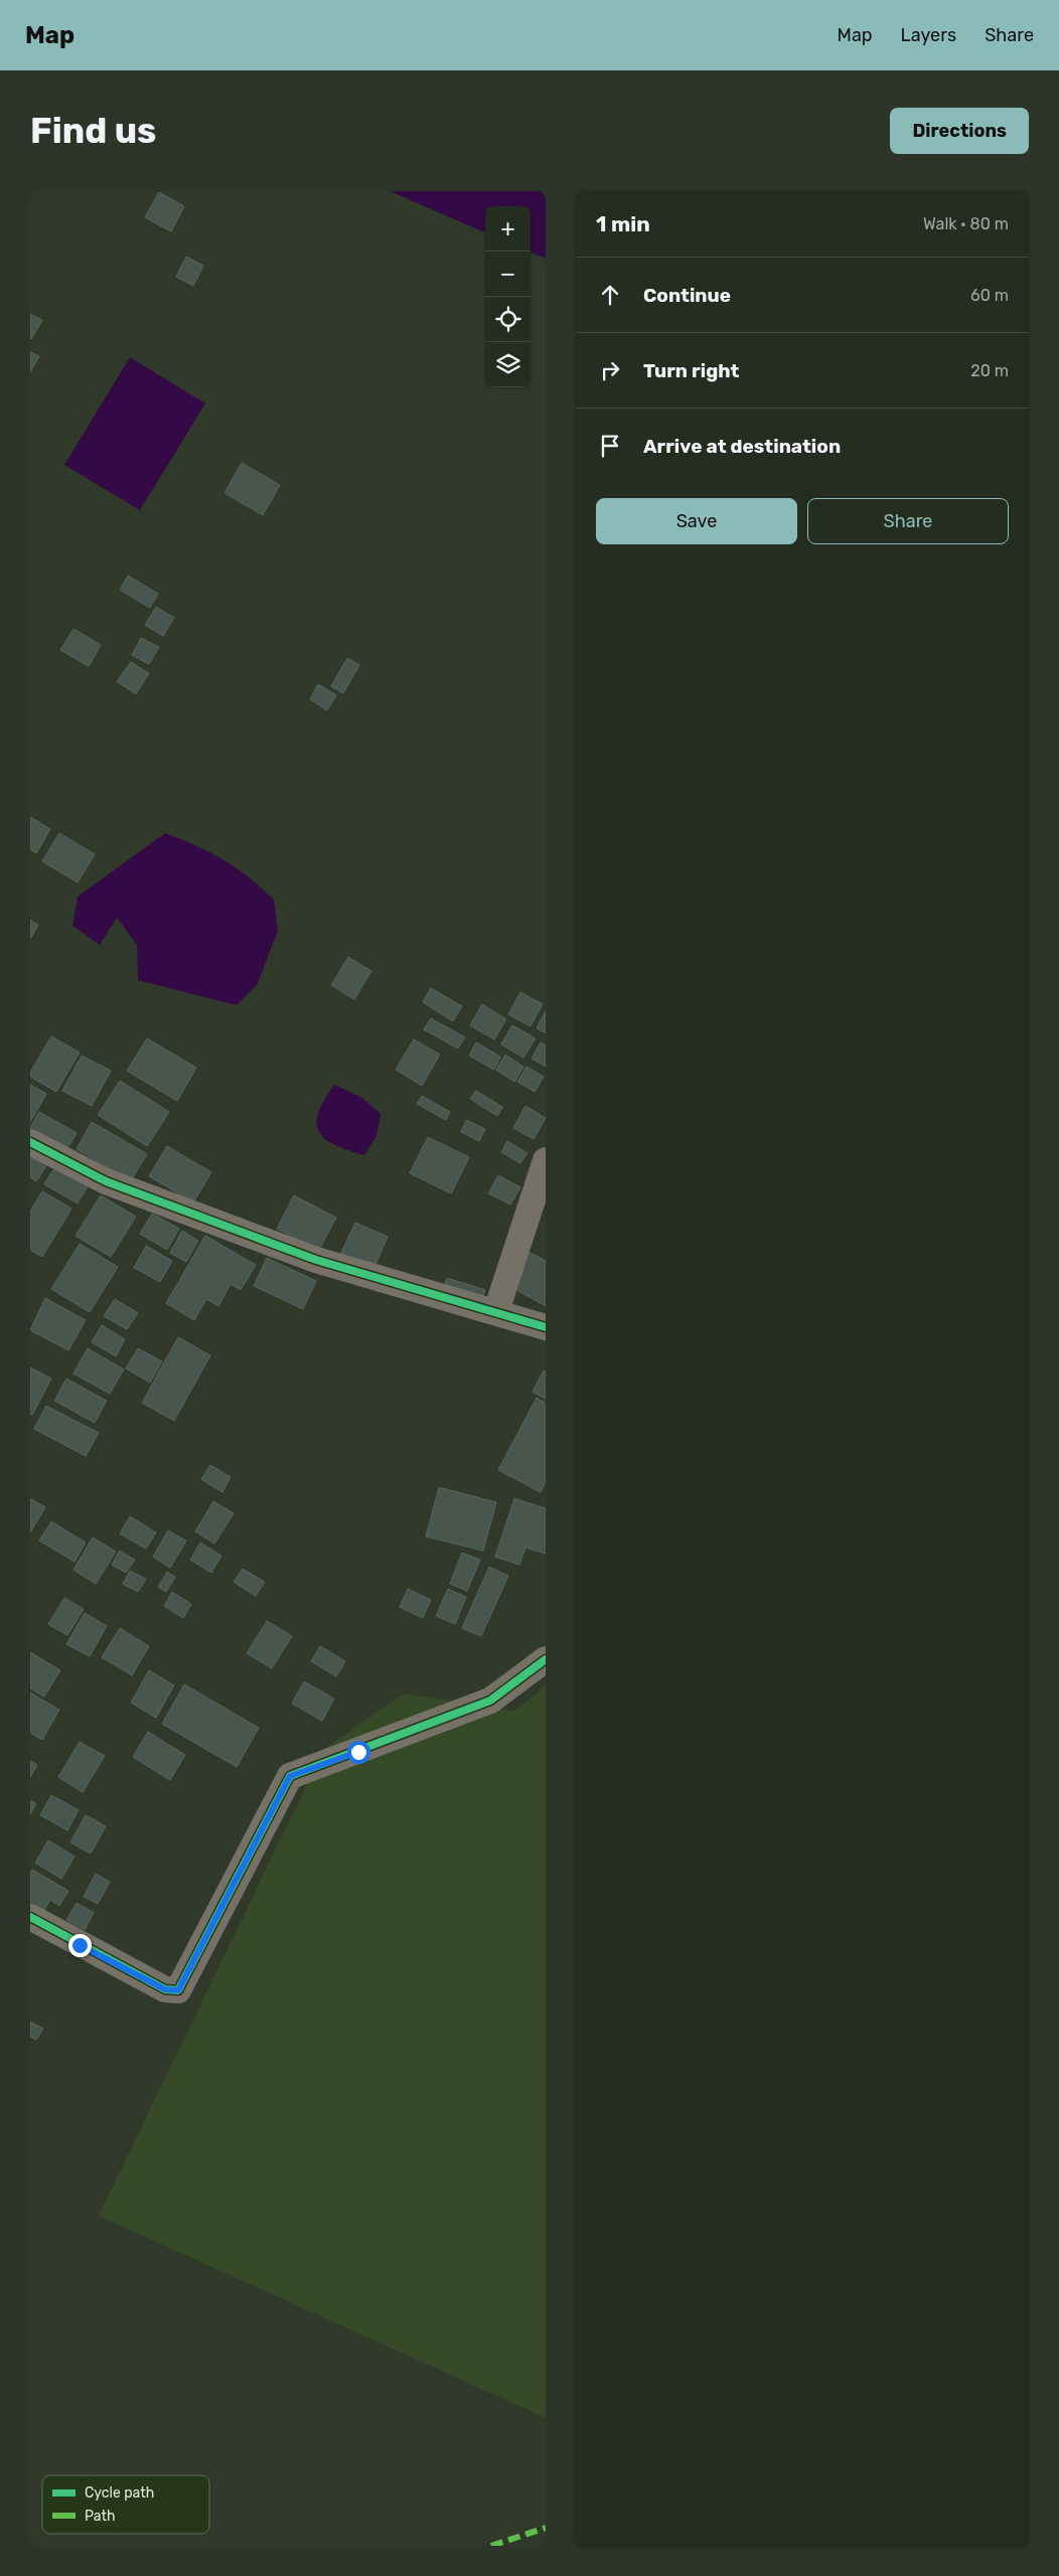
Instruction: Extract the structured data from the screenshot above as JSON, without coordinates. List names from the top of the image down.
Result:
{
  "legend": ["Cycle path", "Path"],
  "page": {
    "header": "Map",
    "nav": ["Map", "Layers", "Share"],
    "buttons": [
      "Directions",
      ["Save", "Share"]
    ],
    "title": "Find us",
    "heading": ["1 min", "Walk · 80 m"],
    "map_buttons": ["+", "−"],
    "list": [
      ["Continue", "60 m"],
      ["Turn right", "20 m"],
      "Arrive at destination"
    ]
  }
}
